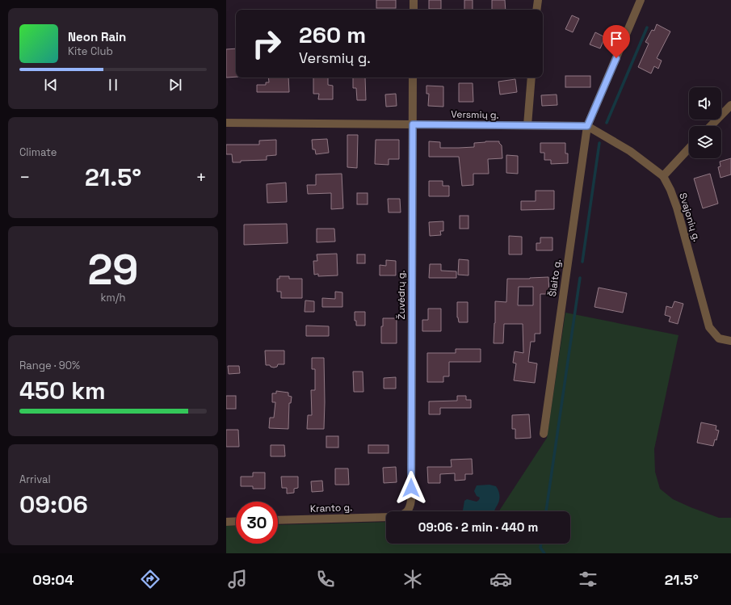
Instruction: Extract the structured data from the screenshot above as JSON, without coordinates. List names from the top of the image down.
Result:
{
  "streets": {
    "street": [
      "Versmių g.",
      "Svajonių g.",
      "Šlaito g.",
      "Žuvėdrų g.",
      "Kranto g."
    ]
  },
  "crossings": [
    ["Versmių g.", "Svajonių g."],
    ["Versmių g.", "Šlaito g."],
    ["Versmių g.", "Žuvėdrų g."],
    ["Svajonių g.", "Šlaito g."]
  ],
  "page": {
    "turn": ["260 m", "Versmių g."],
    "song": ["Neon Rain", "Kite Club"],
    "tile": [
      "Climate",
      ["29", "km/h"],
      ["Range · 90%", "450 km"],
      ["Arrival", "09:06"]
    ],
    "heat": ["−", "21.5°", "+"],
    "limit": "30",
    "trip": "09:06 · 2 min · 440 m",
    "tabs": ["09:04", "21.5°"]
  }
}
